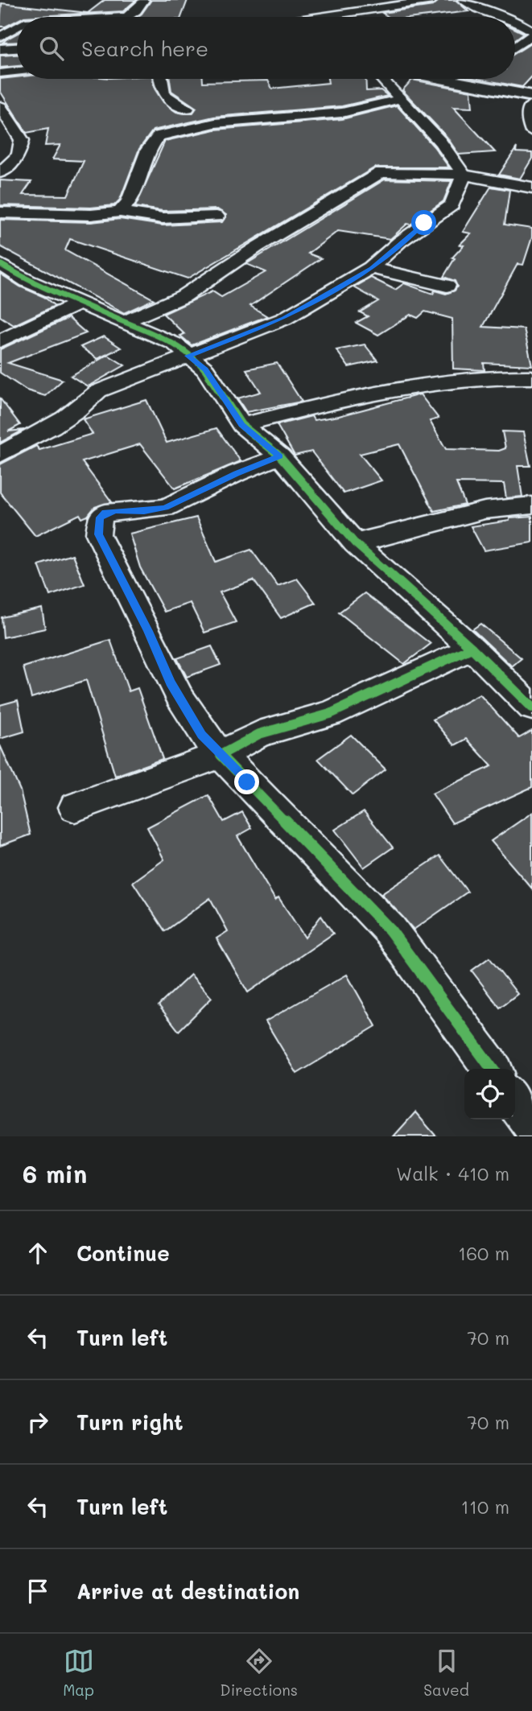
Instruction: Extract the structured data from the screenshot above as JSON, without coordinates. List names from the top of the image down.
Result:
{
  "page": {
    "search": "Search here",
    "heading": ["6 min", "Walk · 410 m"],
    "list": [
      ["Continue", "160 m"],
      ["Turn left", "70 m"],
      ["Turn right", "70 m"],
      ["Turn left", "110 m"],
      "Arrive at destination"
    ],
    "nav": ["Map", "Directions", "Saved"]
  }
}
